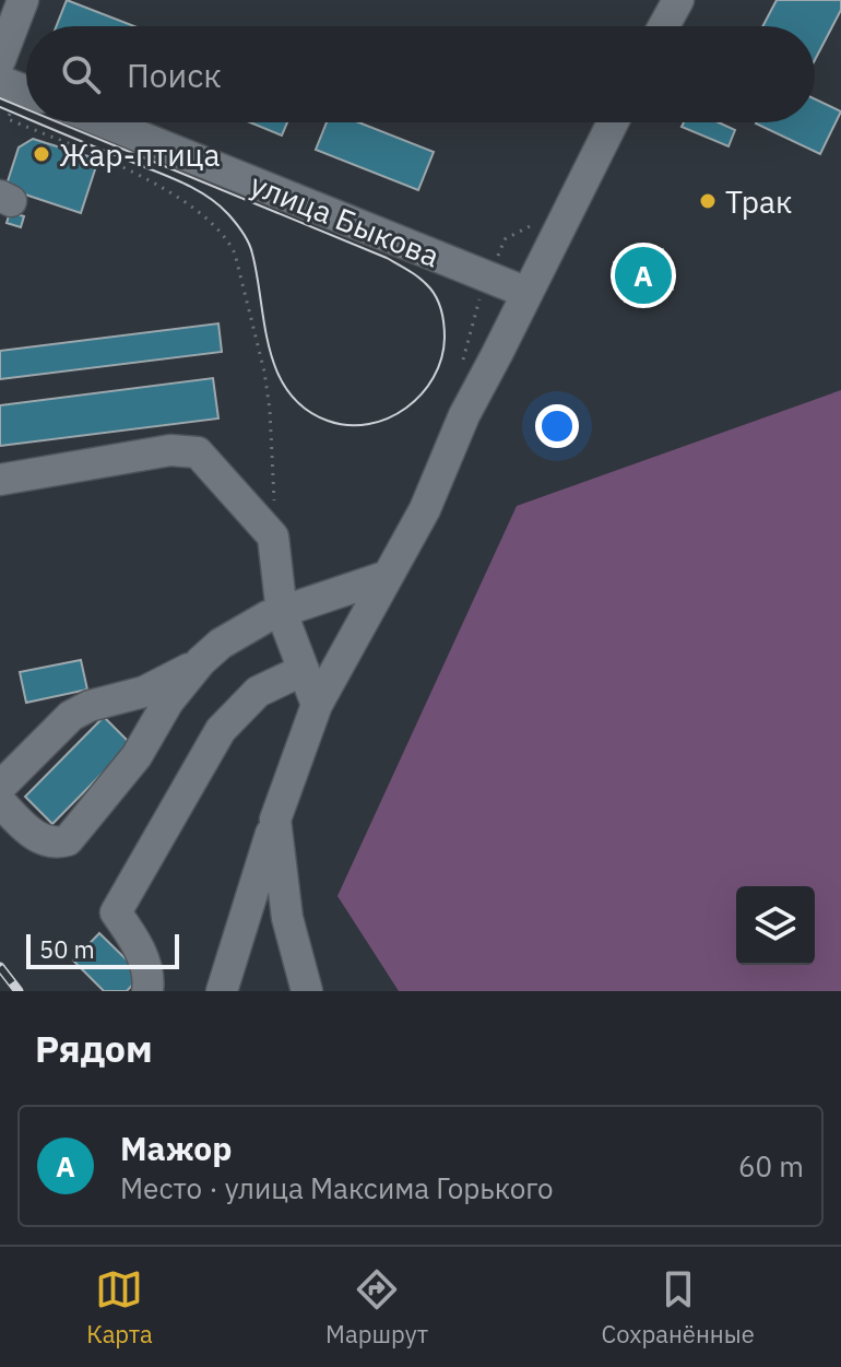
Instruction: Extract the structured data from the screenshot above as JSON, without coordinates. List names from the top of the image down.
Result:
{
  "streets": {
    "street": ["улица Быкова"]
  },
  "places": ["Жар-птица", "Трак"],
  "scale_bar": "50 m",
  "page": {
    "search": "Поиск",
    "pins": "A",
    "scale": "50 m",
    "heading": "Рядом",
    "list": [
      {
        "mark": "A",
        "name": "Мажор",
        "note": "Место · улица Максима Горького",
        "value": "60 m"
      }
    ],
    "nav": ["Карта", "Маршрут", "Сохранённые"]
  }
}
